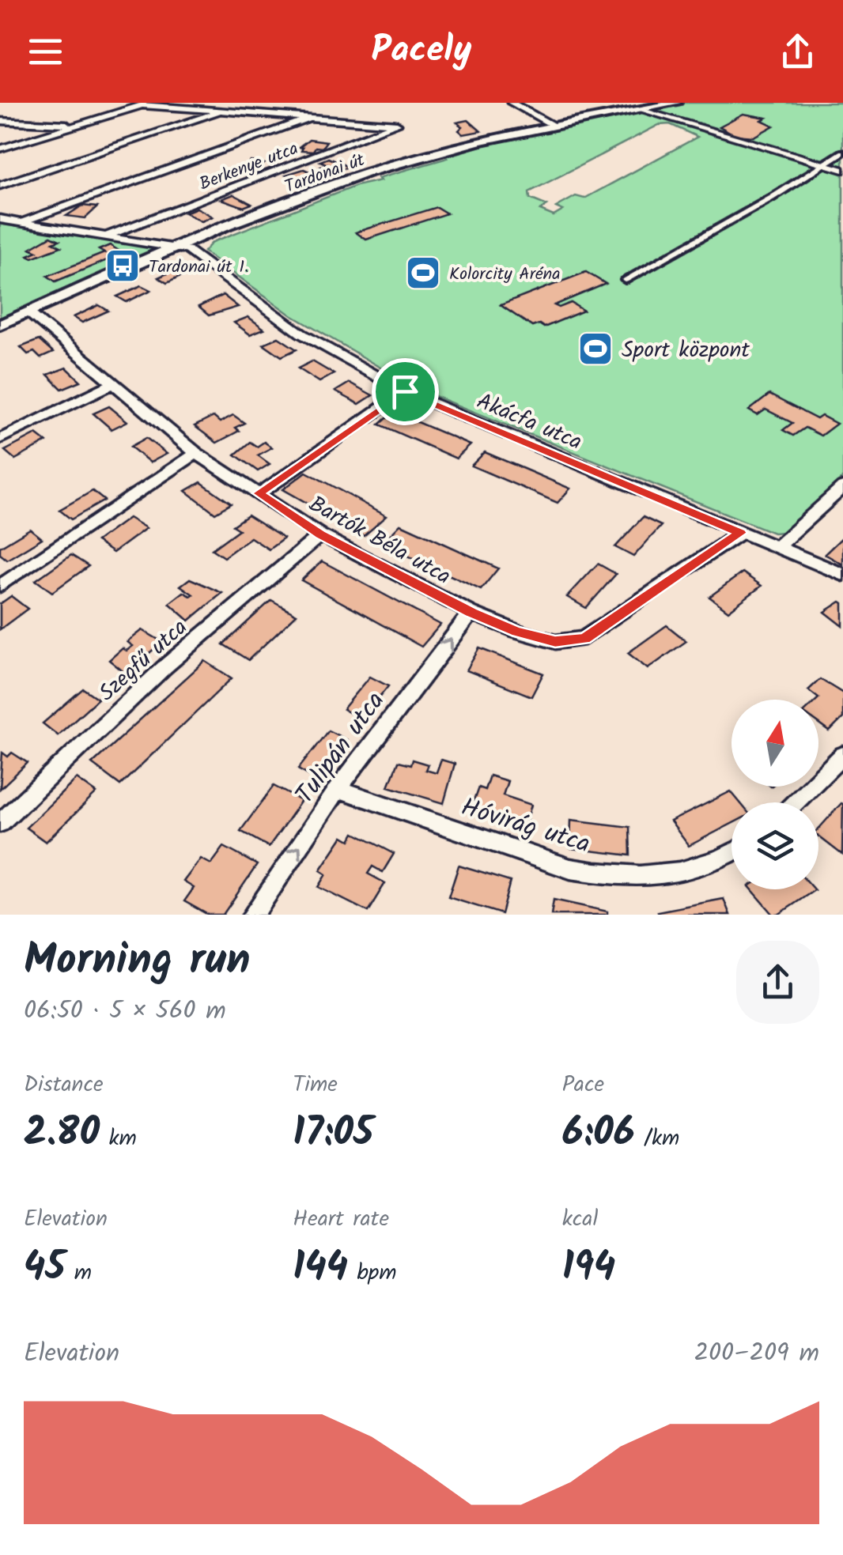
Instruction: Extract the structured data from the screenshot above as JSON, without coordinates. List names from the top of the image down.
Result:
{
  "streets": {
    "street": [
      "Berkenye utca",
      "Tardonai út",
      "Akácfa utca",
      "Bartók Béla utca",
      "Szegfű utca",
      "Tulipán utca",
      "Hóvirág utca"
    ]
  },
  "crossings": [
    ["Tardonai út", "Akácfa utca"],
    ["Tardonai út", "Bartók Béla utca"],
    ["Akácfa utca", "Bartók Béla utca"],
    ["Bartók Béla utca", "Szegfű utca"],
    ["Bartók Béla utca", "Tulipán utca"],
    ["Tulipán utca", "Hóvirág utca"]
  ],
  "one_way": ["Tulipán utca"],
  "places": {
    "bus stop": ["Tardonai út 1."],
    "sports": ["Kolorcity Aréna", "Sport központ"]
  },
  "north": "top",
  "page": {
    "header": "Pacely",
    "heading": ["Morning run", "06:50 · 5 × 560 m"],
    "stats": [
      ["Distance", "2.80 km"],
      ["Time", "17:05"],
      ["Pace", "6:06 /km"],
      ["Elevation", "45 m"],
      ["Heart rate", "144 bpm"],
      ["kcal", "194"]
    ],
    "chart": ["Elevation", "200–209 m"]
  }
}
